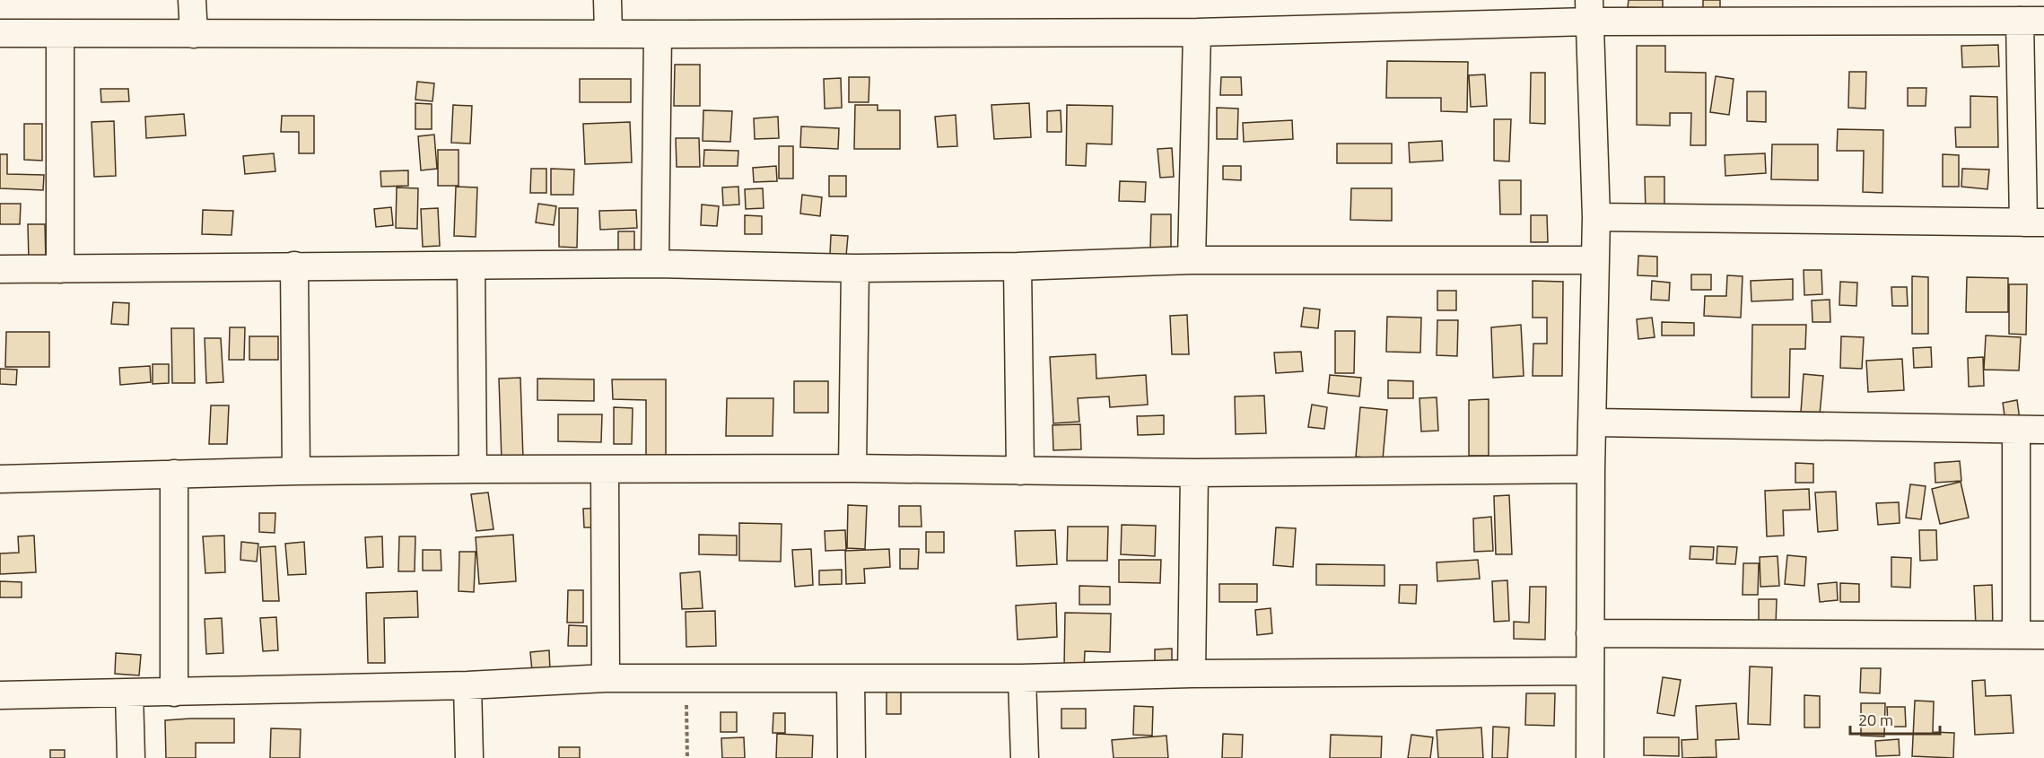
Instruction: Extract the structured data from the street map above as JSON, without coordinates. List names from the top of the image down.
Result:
{
  "scale_bar": "20 m"
}
